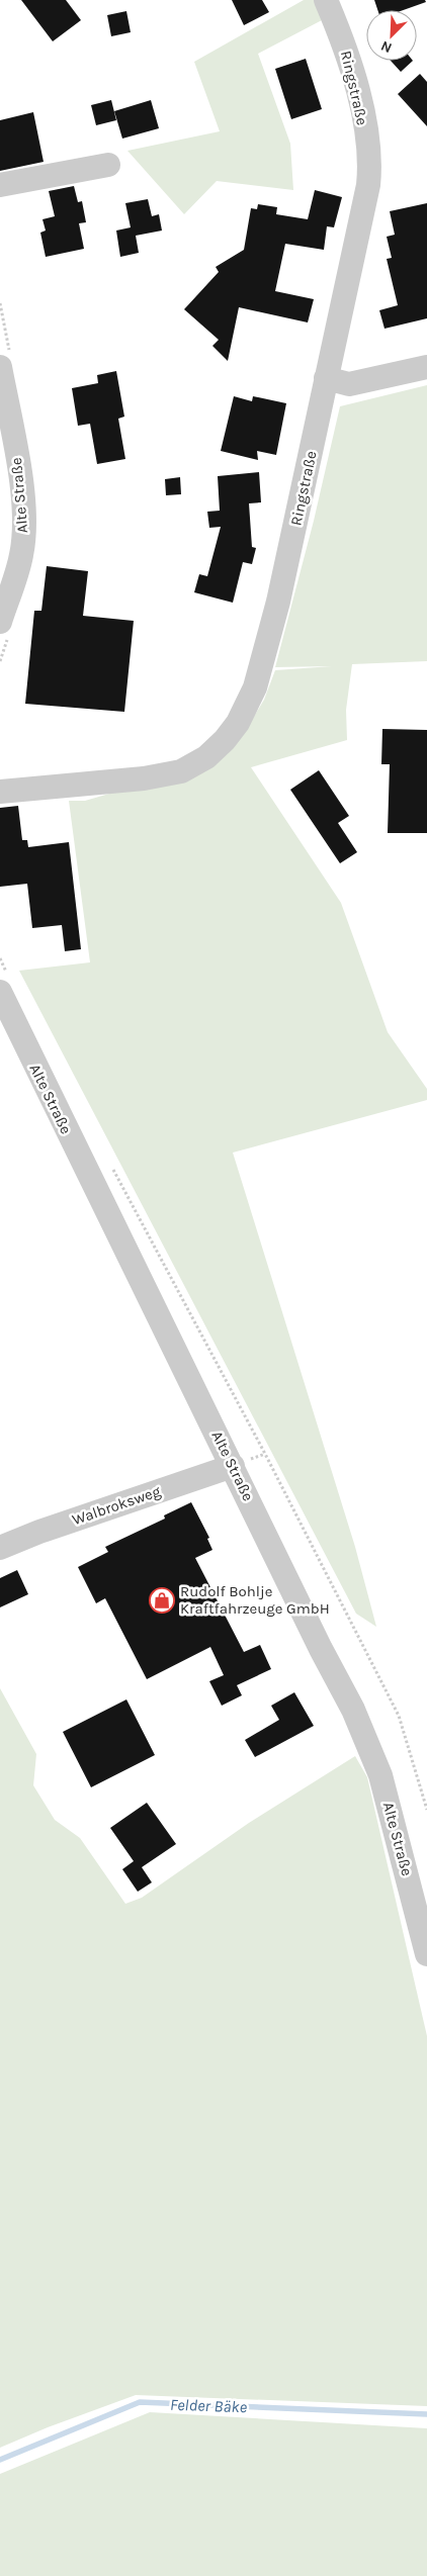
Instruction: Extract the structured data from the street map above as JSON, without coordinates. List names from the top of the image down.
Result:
{
  "streets": {
    "street": ["Ringstraße", "Alte Straße", "Walbroksweg"]
  },
  "crossings": [
    ["Alte Straße", "Walbroksweg"]
  ],
  "water": ["Felder Bäke"],
  "places": {
    "shop": ["Rudolf Bohlje Kraftfahrzeuge GmbH"]
  },
  "north": "bottom left"
}
